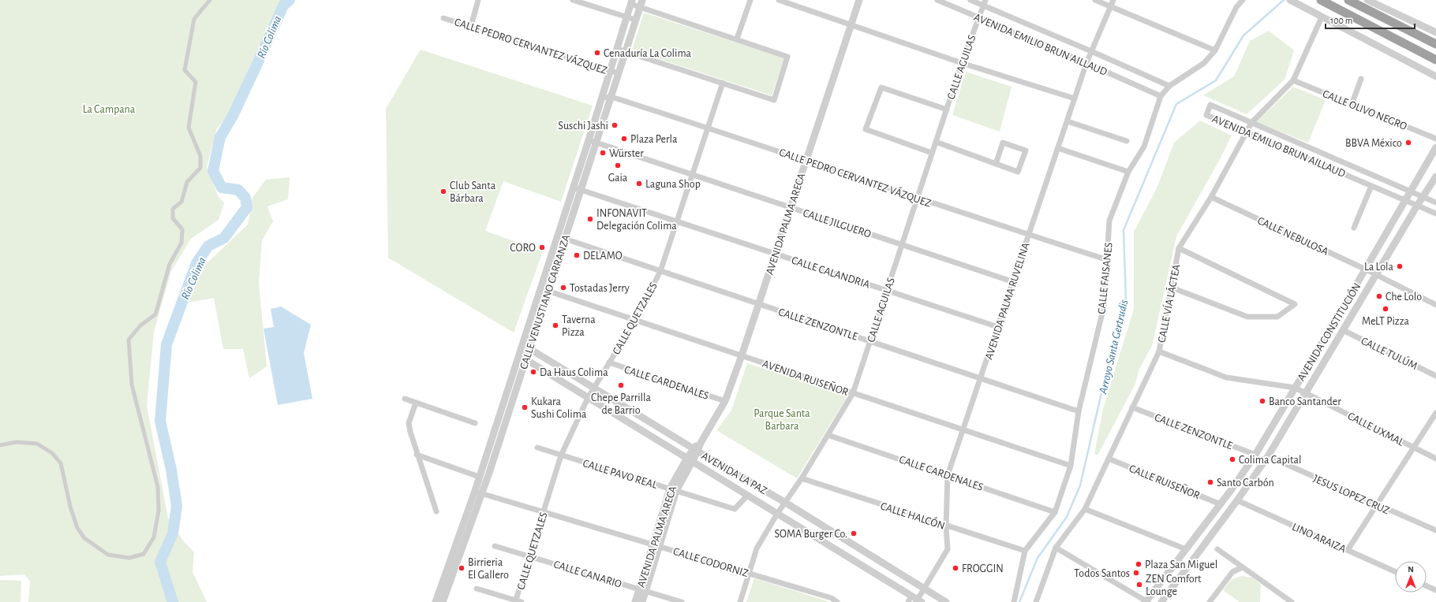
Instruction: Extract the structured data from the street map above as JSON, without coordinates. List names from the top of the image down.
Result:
{
  "streets": {
    "street": [
      "AVENIDA EMILIO BRUN AILLAUD",
      "CALLE PEDRO CERVANTEZ VÁZQUEZ",
      "CALLE AGUILAS",
      "CALLE OLIVO NEGRO",
      "CALLE JILGUERO",
      "AVENIDA PALMA ARECA",
      "CALLE NEBULOSA",
      "CALLE CALANDRIA",
      "CALLE FAISANES",
      "AVENIDA PALMA RUVELINA",
      "CALLE VENUSTIANO CARRANZA",
      "CALLE VÍA LÁCTEA",
      "CALLE QUETZALES",
      "CALLE ZENZONTLE",
      "AVENIDA CONSTITUCIÓN",
      "CALLE TULÚM",
      "AVENIDA RUISEÑOR",
      "CALLE CARDENALES",
      "CALLE UXMAL",
      "AVENIDA LA PAZ",
      "CALLE PAVO REAL",
      "CALLE RUISEÑOR",
      "JESUS LOPEZ CRUZ",
      "CALLE HALCÓN",
      "LINO ARAIZA",
      "CALLE CODORNIZ",
      "CALLE CANARIO"
    ]
  },
  "crossings": [
    ["AVENIDA EMILIO BRUN AILLAUD", "CALLE AGUILAS"],
    ["AVENIDA EMILIO BRUN AILLAUD", "CALLE FAISANES"],
    ["AVENIDA EMILIO BRUN AILLAUD", "AVENIDA PALMA RUVELINA"],
    ["AVENIDA EMILIO BRUN AILLAUD", "CALLE VÍA LÁCTEA"],
    ["AVENIDA EMILIO BRUN AILLAUD", "AVENIDA CONSTITUCIÓN"],
    ["CALLE PEDRO CERVANTEZ VÁZQUEZ", "CALLE AGUILAS"],
    ["CALLE PEDRO CERVANTEZ VÁZQUEZ", "AVENIDA PALMA ARECA"],
    ["CALLE PEDRO CERVANTEZ VÁZQUEZ", "CALLE FAISANES"],
    ["CALLE PEDRO CERVANTEZ VÁZQUEZ", "AVENIDA PALMA RUVELINA"],
    ["CALLE PEDRO CERVANTEZ VÁZQUEZ", "CALLE VENUSTIANO CARRANZA"],
    ["CALLE PEDRO CERVANTEZ VÁZQUEZ", "CALLE QUETZALES"],
    ["CALLE AGUILAS", "CALLE JILGUERO"],
    ["CALLE AGUILAS", "CALLE CALANDRIA"],
    ["CALLE AGUILAS", "CALLE ZENZONTLE"],
    ["CALLE AGUILAS", "AVENIDA RUISEÑOR"],
    ["CALLE AGUILAS", "CALLE CARDENALES"],
    ["CALLE AGUILAS", "AVENIDA LA PAZ"],
    ["CALLE AGUILAS", "CALLE HALCÓN"],
    ["CALLE AGUILAS", "CALLE CODORNIZ"],
    ["CALLE OLIVO NEGRO", "CALLE VÍA LÁCTEA"],
    ["CALLE JILGUERO", "AVENIDA PALMA ARECA"],
    ["CALLE JILGUERO", "AVENIDA PALMA RUVELINA"],
    ["CALLE JILGUERO", "CALLE VENUSTIANO CARRANZA"],
    ["CALLE JILGUERO", "CALLE QUETZALES"],
    ["AVENIDA PALMA ARECA", "CALLE CALANDRIA"],
    ["AVENIDA PALMA ARECA", "CALLE ZENZONTLE"],
    ["AVENIDA PALMA ARECA", "AVENIDA RUISEÑOR"],
    ["AVENIDA PALMA ARECA", "CALLE CARDENALES"],
    ["AVENIDA PALMA ARECA", "AVENIDA LA PAZ"],
    ["AVENIDA PALMA ARECA", "CALLE PAVO REAL"],
    ["AVENIDA PALMA ARECA", "CALLE CODORNIZ"],
    ["AVENIDA PALMA ARECA", "CALLE CANARIO"],
    ["CALLE NEBULOSA", "CALLE VÍA LÁCTEA"],
    ["CALLE NEBULOSA", "AVENIDA CONSTITUCIÓN"],
    ["CALLE CALANDRIA", "AVENIDA PALMA RUVELINA"],
    ["CALLE CALANDRIA", "CALLE VENUSTIANO CARRANZA"],
    ["CALLE CALANDRIA", "CALLE QUETZALES"],
    ["CALLE FAISANES", "CALLE ZENZONTLE"],
    ["CALLE FAISANES", "AVENIDA RUISEÑOR"],
    ["CALLE FAISANES", "CALLE CARDENALES"],
    ["CALLE FAISANES", "CALLE HALCÓN"],
    ["AVENIDA PALMA RUVELINA", "CALLE ZENZONTLE"],
    ["AVENIDA PALMA RUVELINA", "AVENIDA RUISEÑOR"],
    ["AVENIDA PALMA RUVELINA", "CALLE CARDENALES"],
    ["AVENIDA PALMA RUVELINA", "AVENIDA LA PAZ"],
    ["AVENIDA PALMA RUVELINA", "CALLE HALCÓN"],
    ["CALLE VENUSTIANO CARRANZA", "CALLE ZENZONTLE"],
    ["CALLE VENUSTIANO CARRANZA", "AVENIDA RUISEÑOR"],
    ["CALLE VENUSTIANO CARRANZA", "AVENIDA LA PAZ"],
    ["CALLE VENUSTIANO CARRANZA", "CALLE CODORNIZ"],
    ["CALLE VÍA LÁCTEA", "CALLE ZENZONTLE"],
    ["CALLE VÍA LÁCTEA", "CALLE UXMAL"],
    ["CALLE VÍA LÁCTEA", "CALLE RUISEÑOR"],
    ["CALLE QUETZALES", "CALLE ZENZONTLE"],
    ["CALLE QUETZALES", "AVENIDA RUISEÑOR"],
    ["CALLE QUETZALES", "CALLE CARDENALES"],
    ["CALLE QUETZALES", "AVENIDA LA PAZ"],
    ["CALLE QUETZALES", "CALLE PAVO REAL"],
    ["CALLE QUETZALES", "CALLE CODORNIZ"],
    ["CALLE QUETZALES", "CALLE CANARIO"],
    ["CALLE ZENZONTLE", "AVENIDA CONSTITUCIÓN"],
    ["AVENIDA CONSTITUCIÓN", "CALLE TULÚM"],
    ["AVENIDA CONSTITUCIÓN", "CALLE UXMAL"],
    ["AVENIDA CONSTITUCIÓN", "CALLE RUISEÑOR"],
    ["AVENIDA CONSTITUCIÓN", "JESUS LOPEZ CRUZ"],
    ["AVENIDA CONSTITUCIÓN", "LINO ARAIZA"],
    ["AVENIDA LA PAZ", "CALLE PAVO REAL"]
  ],
  "water": ["Río Colima", "Arroyo Santa Gertrudis"],
  "parks": ["La Campana", "Parque Santa Barbara"],
  "places": [
    "Cenaduría La Colima",
    "Suschi Jashi",
    "Plaza Perla",
    "BBVA México",
    "Würster",
    "Gaia",
    "Laguna Shop",
    "Club Santa Bárbara",
    "INFONAVIT Delegación Colima",
    "CORO",
    "DELAMO",
    "La Lola",
    "Tostadas Jerry",
    "Che Lolo",
    "MeLT Pizza",
    "Taverna Pizza",
    "Da Haus Colima",
    "Chepe Parrilla de Barrio",
    "Banco Santander",
    "Kukara Sushi Colima",
    "Colima Capital",
    "Santo Carbón",
    "SOMA Burger Co.",
    "Plaza San Miguel",
    "Birrieria El Gallero",
    "FROGGIN",
    "Todos Santos",
    "ZEN Comfort Lounge"
  ],
  "scale_bar": "100 m",
  "north": "top"
}
